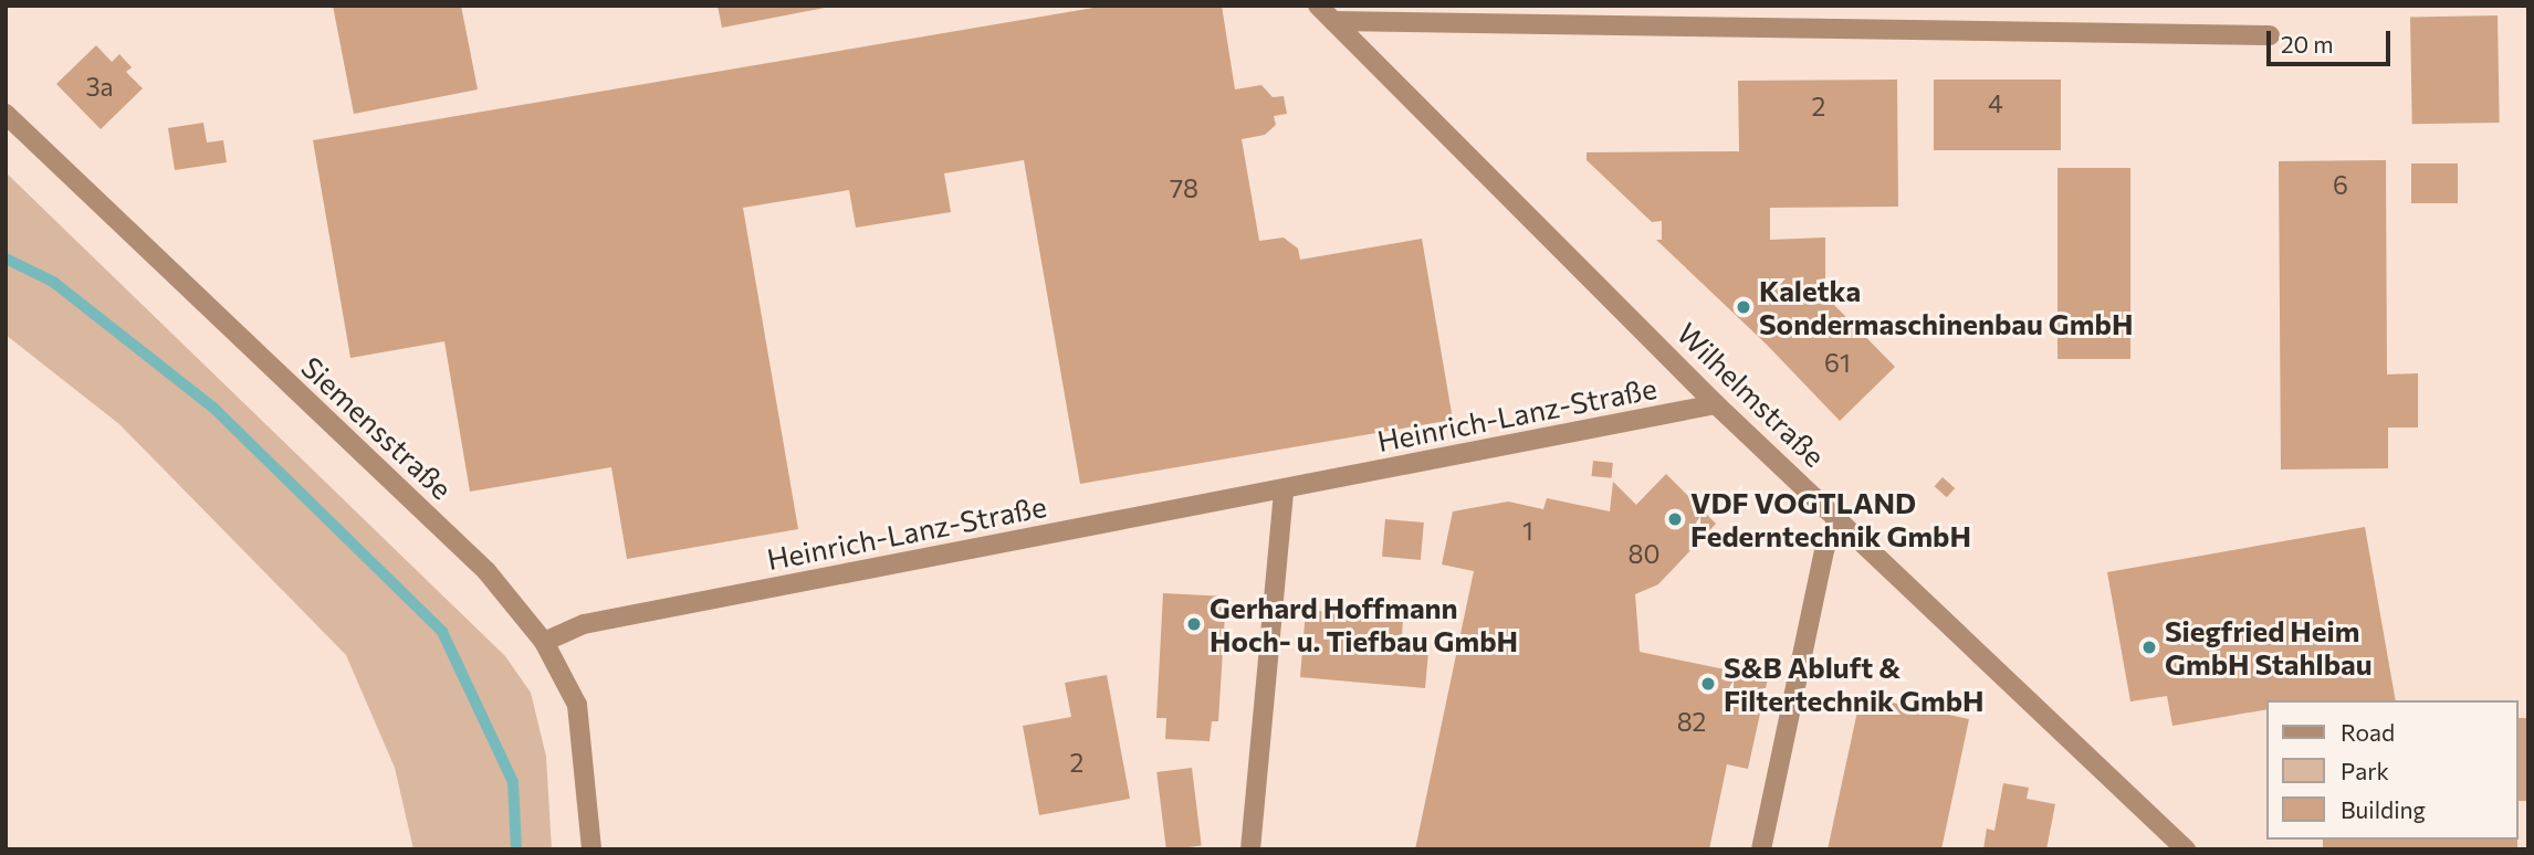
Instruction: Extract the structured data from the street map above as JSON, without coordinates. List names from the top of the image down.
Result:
{
  "streets": {
    "street": ["Wilhelmstraße", "Heinrich-Lanz-Straße", "Siemensstraße"]
  },
  "crossings": [
    ["Wilhelmstraße", "Heinrich-Lanz-Straße"],
    ["Heinrich-Lanz-Straße", "Siemensstraße"]
  ],
  "places": [
    "Kaletka Sondermaschinenbau GmbH",
    "VDF VOGTLAND Federntechnik GmbH",
    "Gerhard Hoffmann Hoch- u. Tiefbau GmbH",
    "Siegfried Heim GmbH Stahlbau",
    "S&B Abluft & Filtertechnik GmbH"
  ],
  "house_numbers": [
    "3a",
    "4",
    "2",
    "6",
    "78",
    "61",
    "1",
    "80",
    "82",
    "2"
  ],
  "legend": ["Road", "Park", "Building"],
  "scale_bar": "20 m"
}
